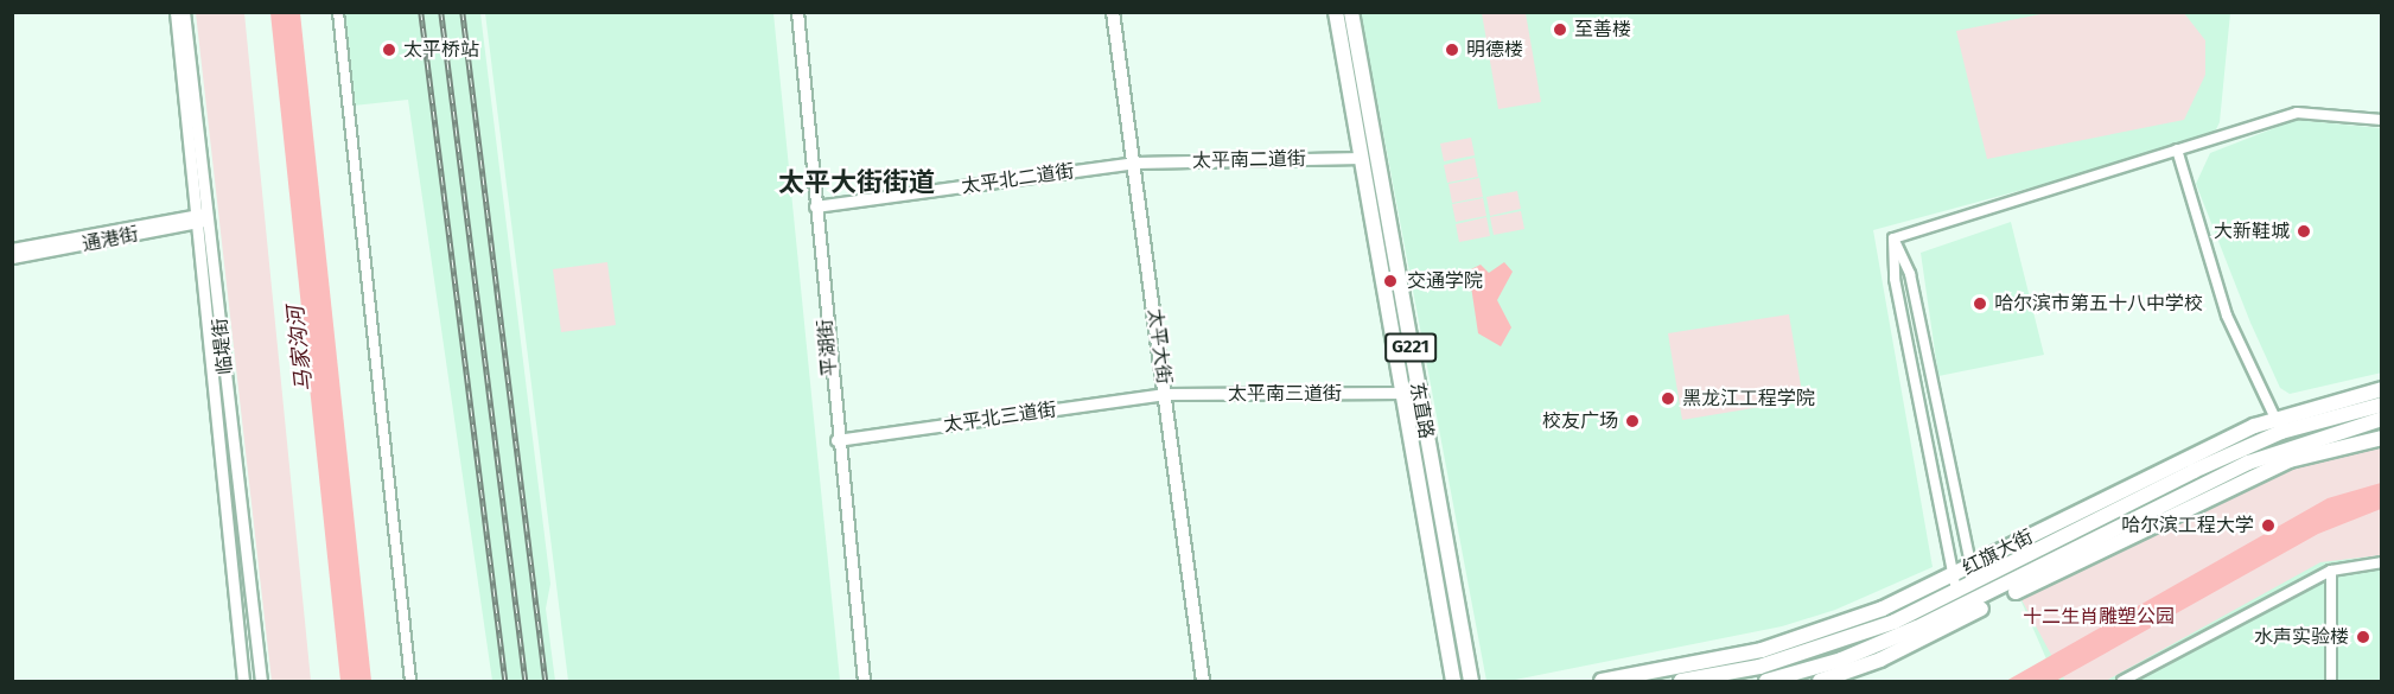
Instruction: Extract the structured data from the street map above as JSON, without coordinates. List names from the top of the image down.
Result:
{
  "streets": {
    "main road": [
      "太平大街",
      "G221",
      "东直路",
      "红旗大街"
    ],
    "street": [
      "太平南二道街",
      "太平北二道街",
      "通港街",
      "临堤街",
      "平湖街",
      "太平南三道街",
      "太平北三道街"
    ]
  },
  "crossings": [
    ["太平南二道街", "太平北二道街"],
    ["太平南二道街", "太平大街"],
    ["太平南二道街", "东直路"],
    ["太平北二道街", "太平大街"],
    ["太平北二道街", "平湖街"],
    ["通港街", "临堤街"],
    ["太平大街", "太平南三道街"],
    ["太平大街", "太平北三道街"],
    ["平湖街", "太平北三道街"],
    ["太平南三道街", "东直路"],
    ["太平南三道街", "太平北三道街"]
  ],
  "districts": ["太平大街街道"],
  "water": ["马家沟河"],
  "parks": ["十二生肖雕塑公园"],
  "places": [
    "至善楼",
    "太平桥站",
    "明德楼",
    "大新鞋城",
    "交通学院",
    "哈尔滨市第五十八中学校",
    "黑龙江工程学院",
    "校友广场",
    "哈尔滨工程大学",
    "水声实验楼"
  ]
}
